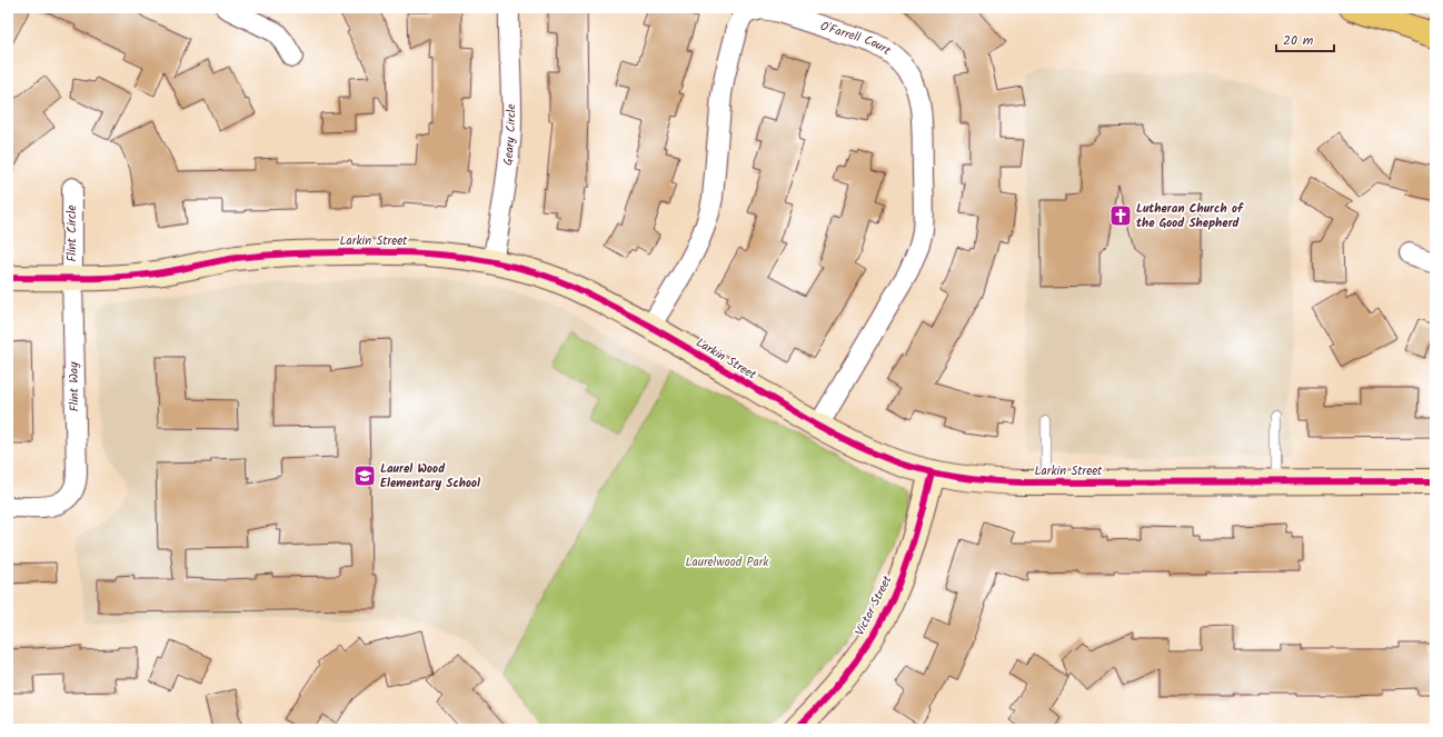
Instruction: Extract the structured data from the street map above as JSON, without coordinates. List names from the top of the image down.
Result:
{
  "streets": {
    "street": [
      "O'Farrell Court",
      "Geary Circle",
      "Flint Circle",
      "Larkin Street",
      "Flint Way",
      "Victor Street"
    ]
  },
  "crossings": [
    ["O'Farrell Court", "Larkin Street"],
    ["Geary Circle", "Larkin Street"],
    ["Flint Circle", "Larkin Street"],
    ["Flint Circle", "Flint Way"],
    ["Larkin Street", "Flint Way"],
    ["Larkin Street", "Victor Street"]
  ],
  "parks": ["Laurelwood Park"],
  "places": {
    "church": ["Lutheran Church of the Good Shepherd"],
    "school or university": ["Laurel Wood Elementary School"]
  },
  "scale_bar": "20 m"
}
